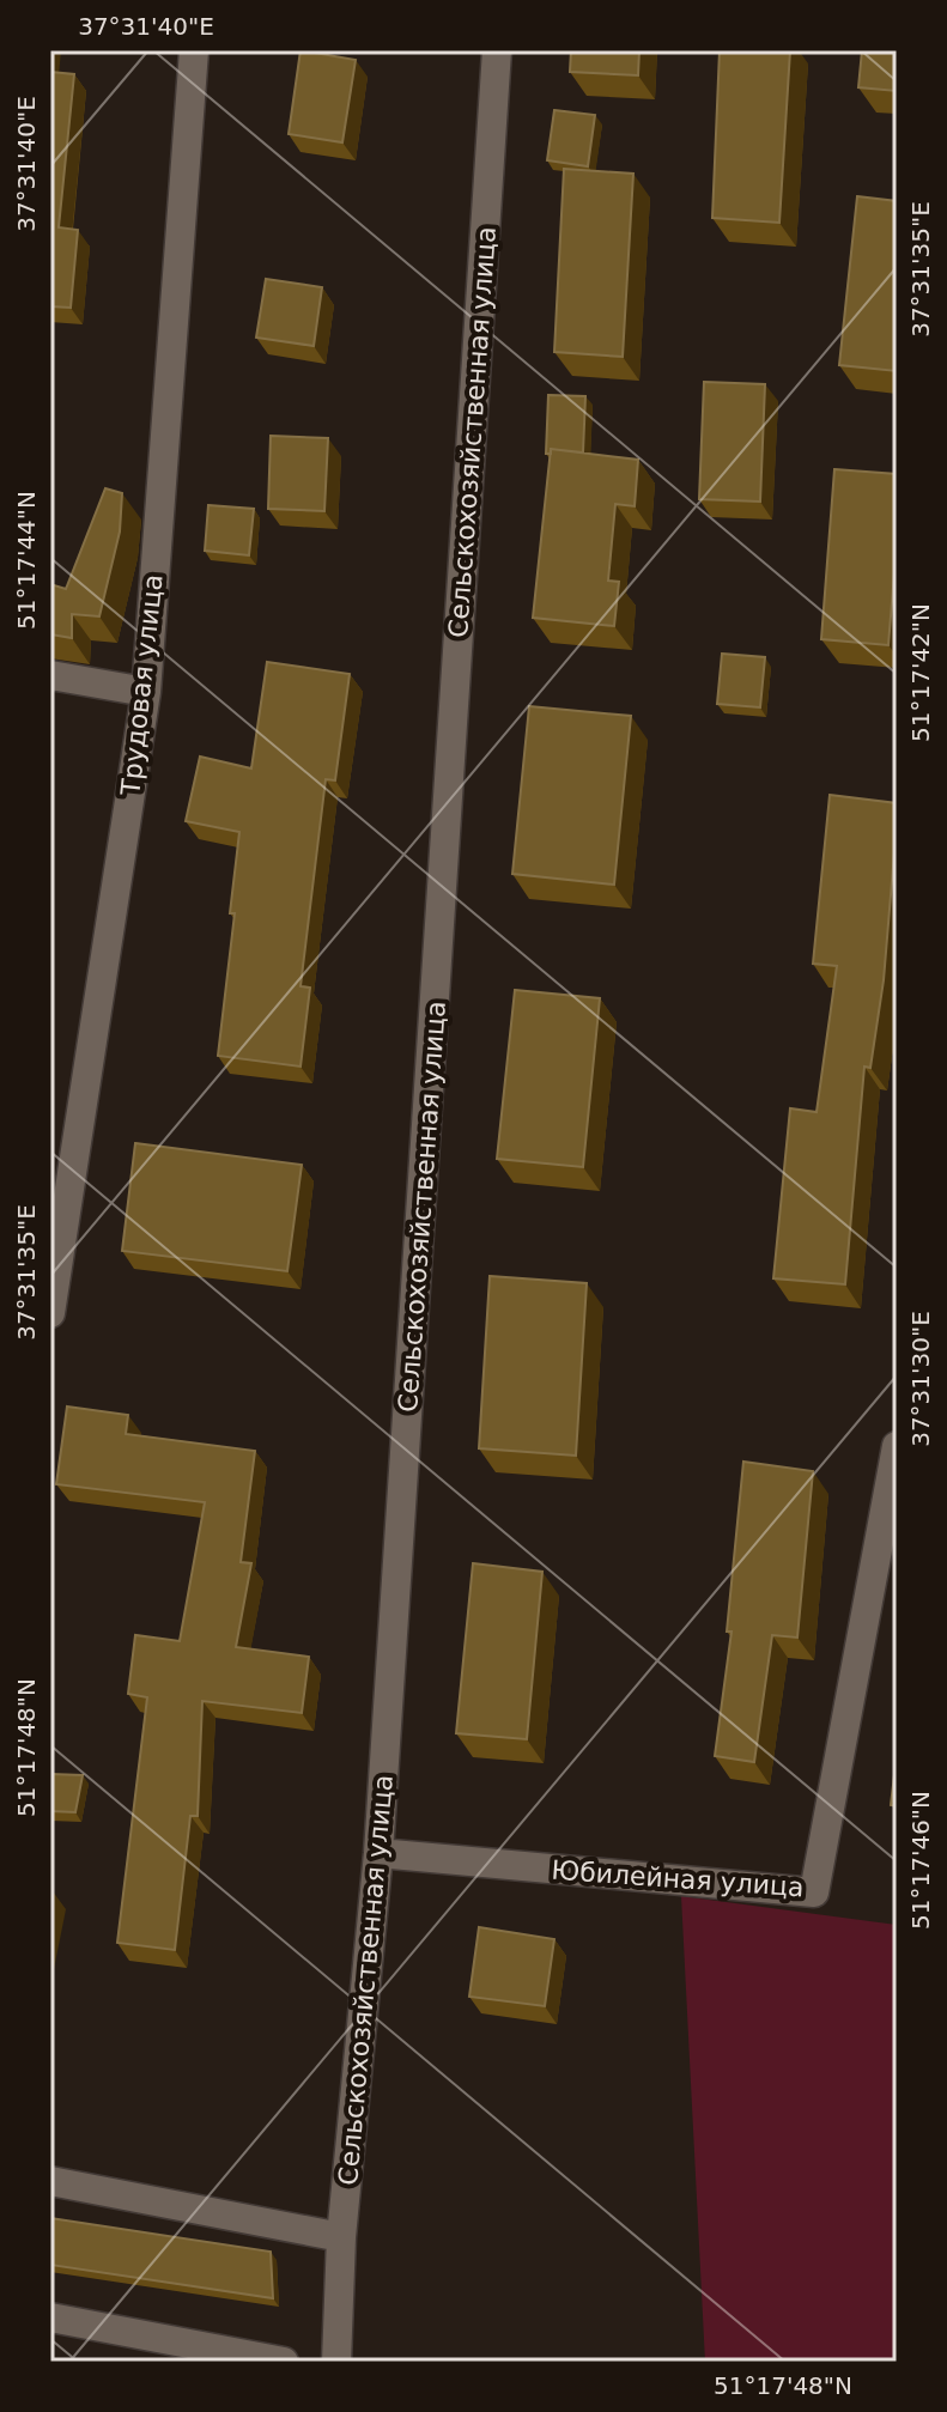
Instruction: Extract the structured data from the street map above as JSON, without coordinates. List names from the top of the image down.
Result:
{
  "streets": {
    "street": ["Сельскохозяйственная улица", "Трудовая улица", "Юбилейная улица"]
  },
  "crossings": [
    ["Сельскохозяйственная улица", "Юбилейная улица"]
  ],
  "coordinates": [
    "37°31'40\"E",
    "37°31'35\"E",
    "51°17'44\"N",
    "51°17'42\"N",
    "37°31'30\"E",
    "51°17'48\"N",
    "51°17'46\"N"
  ]
}
